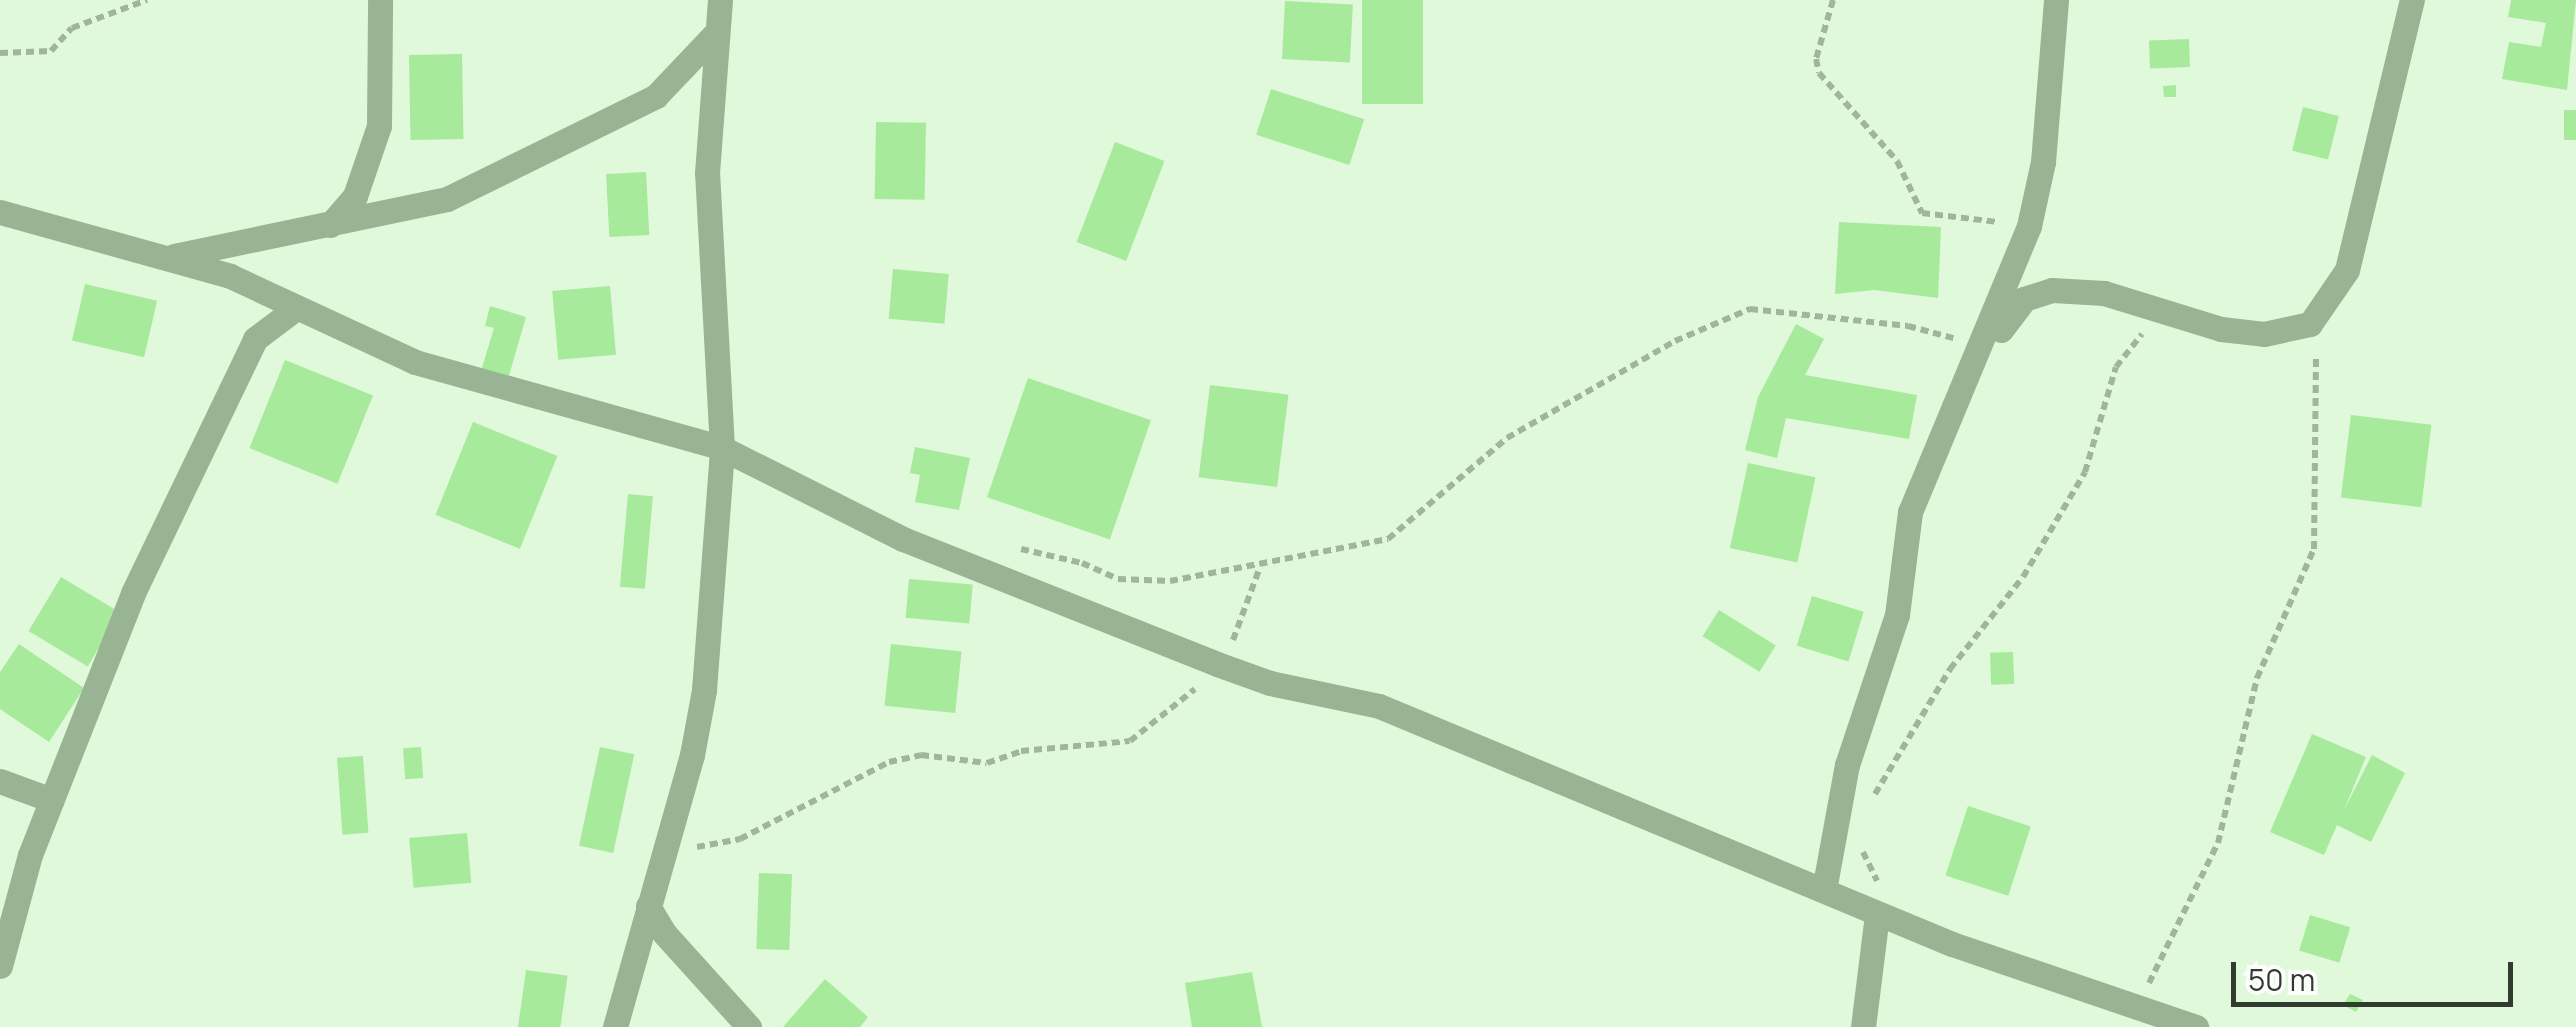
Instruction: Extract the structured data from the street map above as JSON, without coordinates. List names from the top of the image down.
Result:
{
  "scale_bar": "50 m"
}
